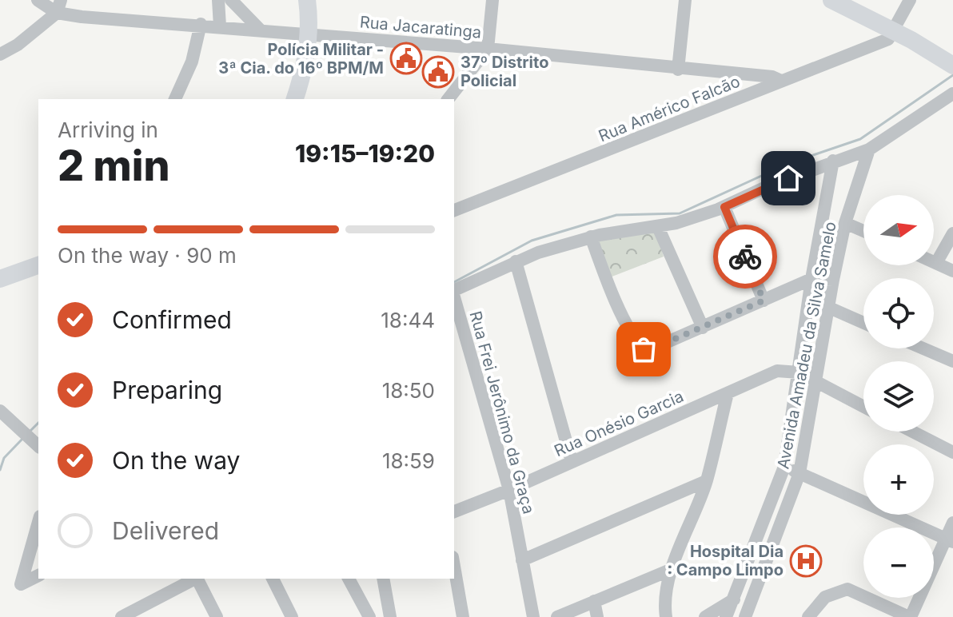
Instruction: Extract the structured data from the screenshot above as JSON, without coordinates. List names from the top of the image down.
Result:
{
  "streets": {
    "street": [
      "Rua Jacaratinga",
      "Rua Américo Falcão",
      "Avenida Amadeu da Silva Samelo",
      "Rua Frei Jerônimo da Graça",
      "Rua Onésio Garcia"
    ]
  },
  "crossings": [
    ["Rua Jacaratinga", "Rua Américo Falcão"],
    ["Avenida Amadeu da Silva Samelo", "Rua Onésio Garcia"],
    ["Rua Frei Jerônimo da Graça", "Rua Onésio Garcia"]
  ],
  "places": {
    "public building": ["Polícia Militar - 3ª Cia. do 16º BPM/M", "37º Distrito Policial"],
    "hospital": ["Hospital Dia : Campo Limpo"]
  },
  "north": "right",
  "page": {
    "heading": ["2 min", "Arriving in", "19:15–19:20"],
    "map_buttons": ["+", "−"],
    "bar": "On the way · 90 m",
    "list": [
      ["Confirmed", "18:44"],
      ["Preparing", "18:50"],
      ["On the way", "18:59"],
      "Delivered"
    ]
  }
}
